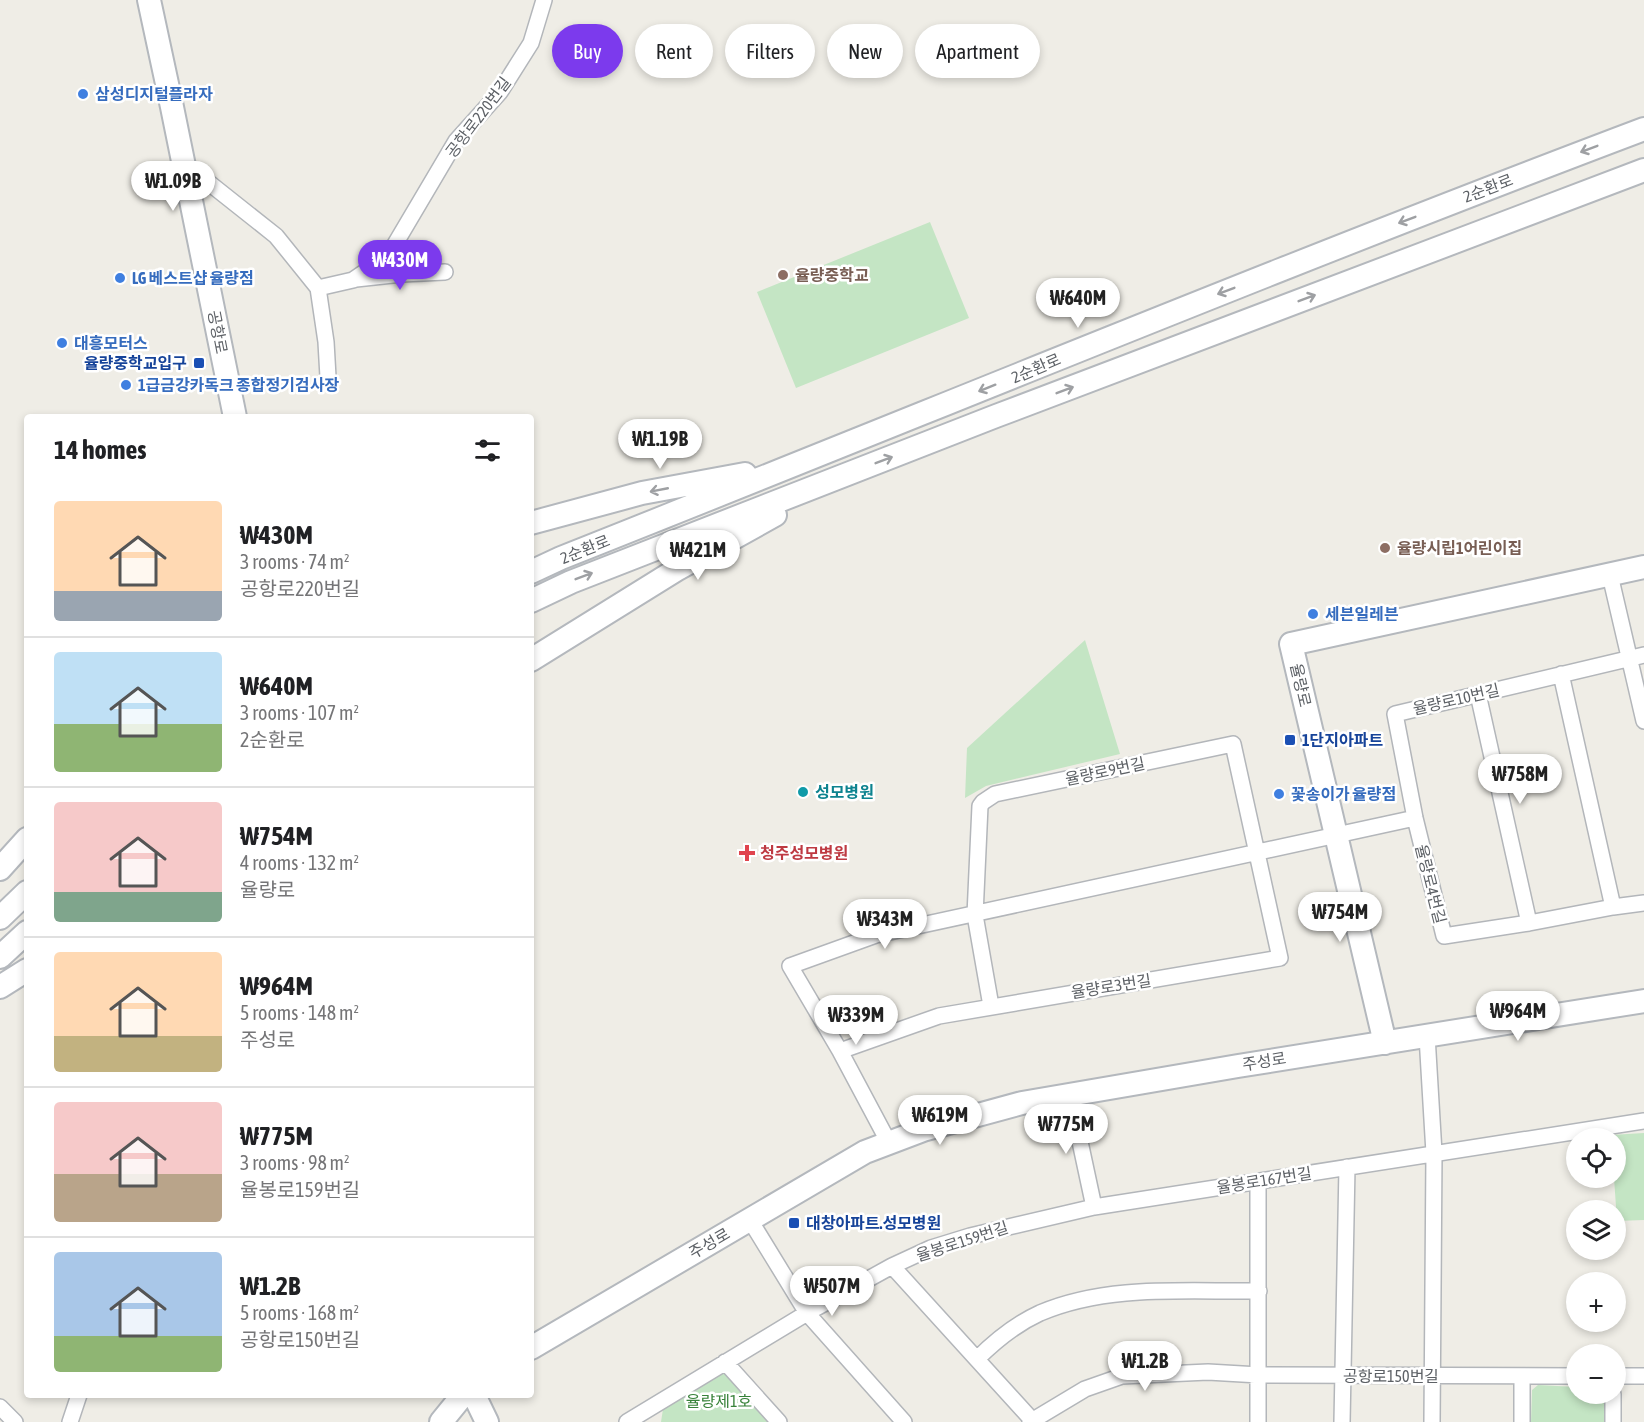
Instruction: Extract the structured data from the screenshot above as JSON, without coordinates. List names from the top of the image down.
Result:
{
  "streets": {
    "street": [
      "공항로220번길",
      "2순환로",
      "공항로",
      "율량로",
      "율량로10번길",
      "율량로9번길",
      "율량로4번길",
      "율량로3번길",
      "주성로",
      "율봉로167번길",
      "율봉로159번길",
      "공항로150번길"
    ]
  },
  "crossings": [
    ["율량로", "주성로"],
    ["율량로10번길", "율량로4번길"],
    ["율량로9번길", "율량로3번길"],
    ["율봉로167번길", "율봉로159번길"],
    ["율봉로159번길", "공항로150번길"]
  ],
  "parks": ["율량제1호"],
  "places": {
    "other": [
      "삼성디지털플라자",
      "율량중학교",
      "LG 베스트샵 율량점",
      "대흥모터스",
      "1급금강카독크 종합정기검사장",
      "율량시립1어린이집",
      "세븐일레븐",
      "성모병원",
      "꽃송이가 율량점"
    ],
    "transit": ["율량중학교입구", "1단지아파트", "대창아파트.성모병원"],
    "health": ["청주성모병원"]
  },
  "page": {
    "chip": [
      "Buy",
      "Rent",
      "Filters",
      "New",
      "Apartment"
    ],
    "price": [
      "₩1.09B",
      "₩430M",
      "₩640M",
      "₩1.19B",
      "₩421M",
      "₩758M",
      "₩754M",
      "₩343M",
      "₩964M",
      "₩339M",
      "₩619M",
      "₩775M",
      "₩507M",
      "₩1.2B"
    ],
    "heading": "14 homes",
    "list": [
      {
        "name": "₩430M",
        "note": "3 rooms · 74 m² · 공항로220번길"
      },
      {
        "name": "₩640M",
        "note": "3 rooms · 107 m² · 2순환로"
      },
      {
        "name": "₩754M",
        "note": "4 rooms · 132 m² · 율량로"
      },
      {
        "name": "₩964M",
        "note": "5 rooms · 148 m² · 주성로"
      },
      {
        "name": "₩775M",
        "note": "3 rooms · 98 m² · 율봉로159번길"
      },
      {
        "name": "₩1.2B",
        "note": "5 rooms · 168 m² · 공항로150번길"
      }
    ],
    "map_buttons": ["+", "−"]
  }
}
